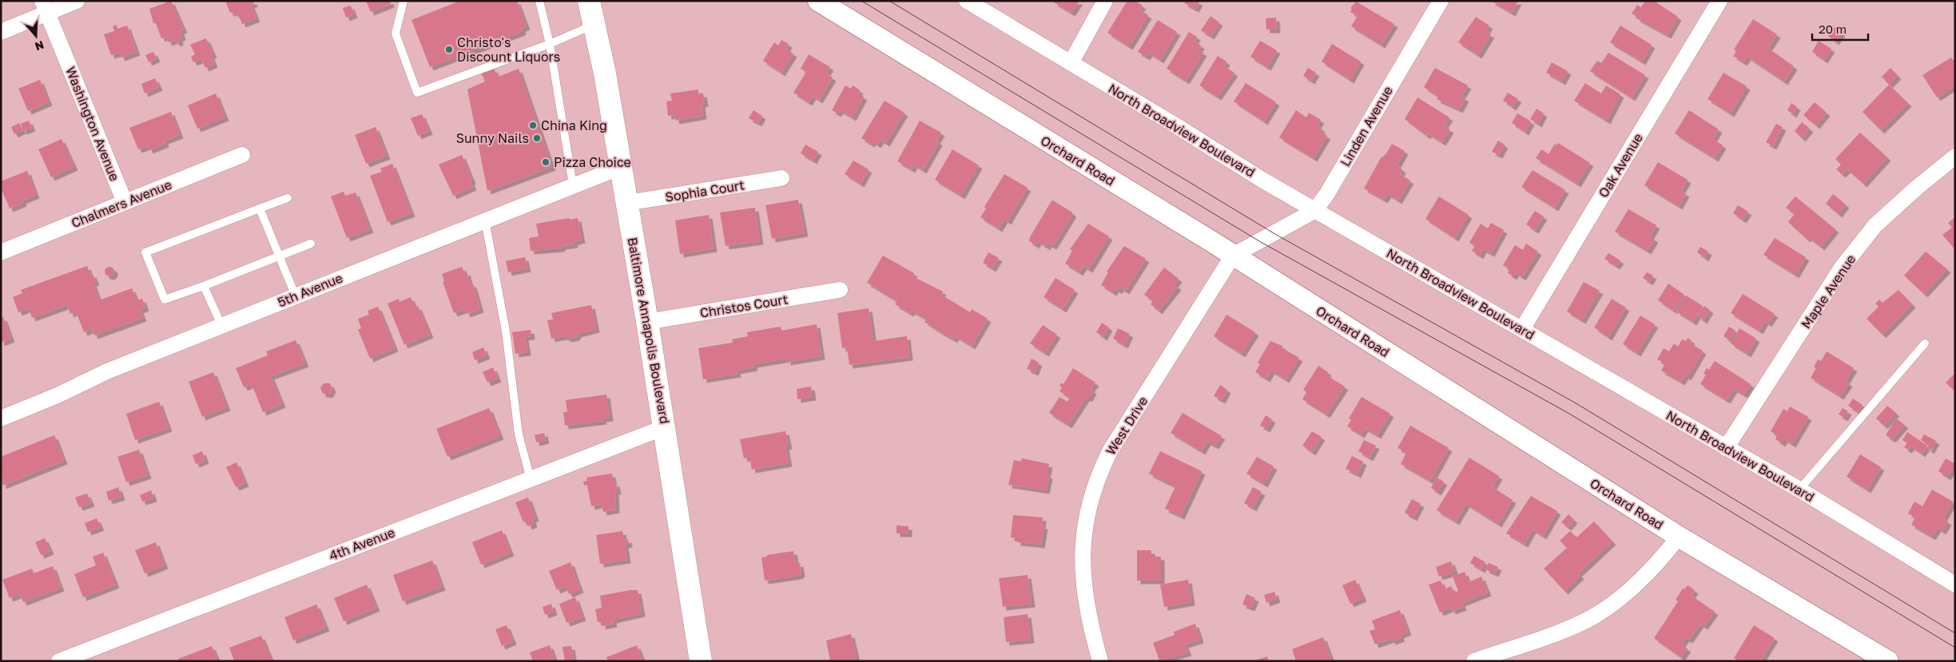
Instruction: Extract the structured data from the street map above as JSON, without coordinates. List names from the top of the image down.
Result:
{
  "streets": {
    "main road": ["Baltimore Annapolis Boulevard"],
    "street": [
      "Washington Avenue",
      "Linden Avenue",
      "North Broadview Boulevard",
      "Orchard Road",
      "Oak Avenue",
      "Sophia Court",
      "Chalmers Avenue",
      "5th Avenue",
      "Maple Avenue",
      "Christos Court",
      "West Drive",
      "4th Avenue"
    ]
  },
  "crossings": [
    ["Washington Avenue", "Chalmers Avenue"],
    ["Linden Avenue", "North Broadview Boulevard"],
    ["Linden Avenue", "West Drive"],
    ["North Broadview Boulevard", "Oak Avenue"],
    ["North Broadview Boulevard", "Maple Avenue"],
    ["Orchard Road", "West Drive"],
    ["Sophia Court", "Baltimore Annapolis Boulevard"],
    ["5th Avenue", "Baltimore Annapolis Boulevard"],
    ["Christos Court", "Baltimore Annapolis Boulevard"],
    ["Baltimore Annapolis Boulevard", "4th Avenue"]
  ],
  "places": [
    "Christo's Discount Liquors",
    "China King",
    "Sunny Nails",
    "Pizza Choice"
  ],
  "scale_bar": "20 m",
  "north": "bottom"
}
